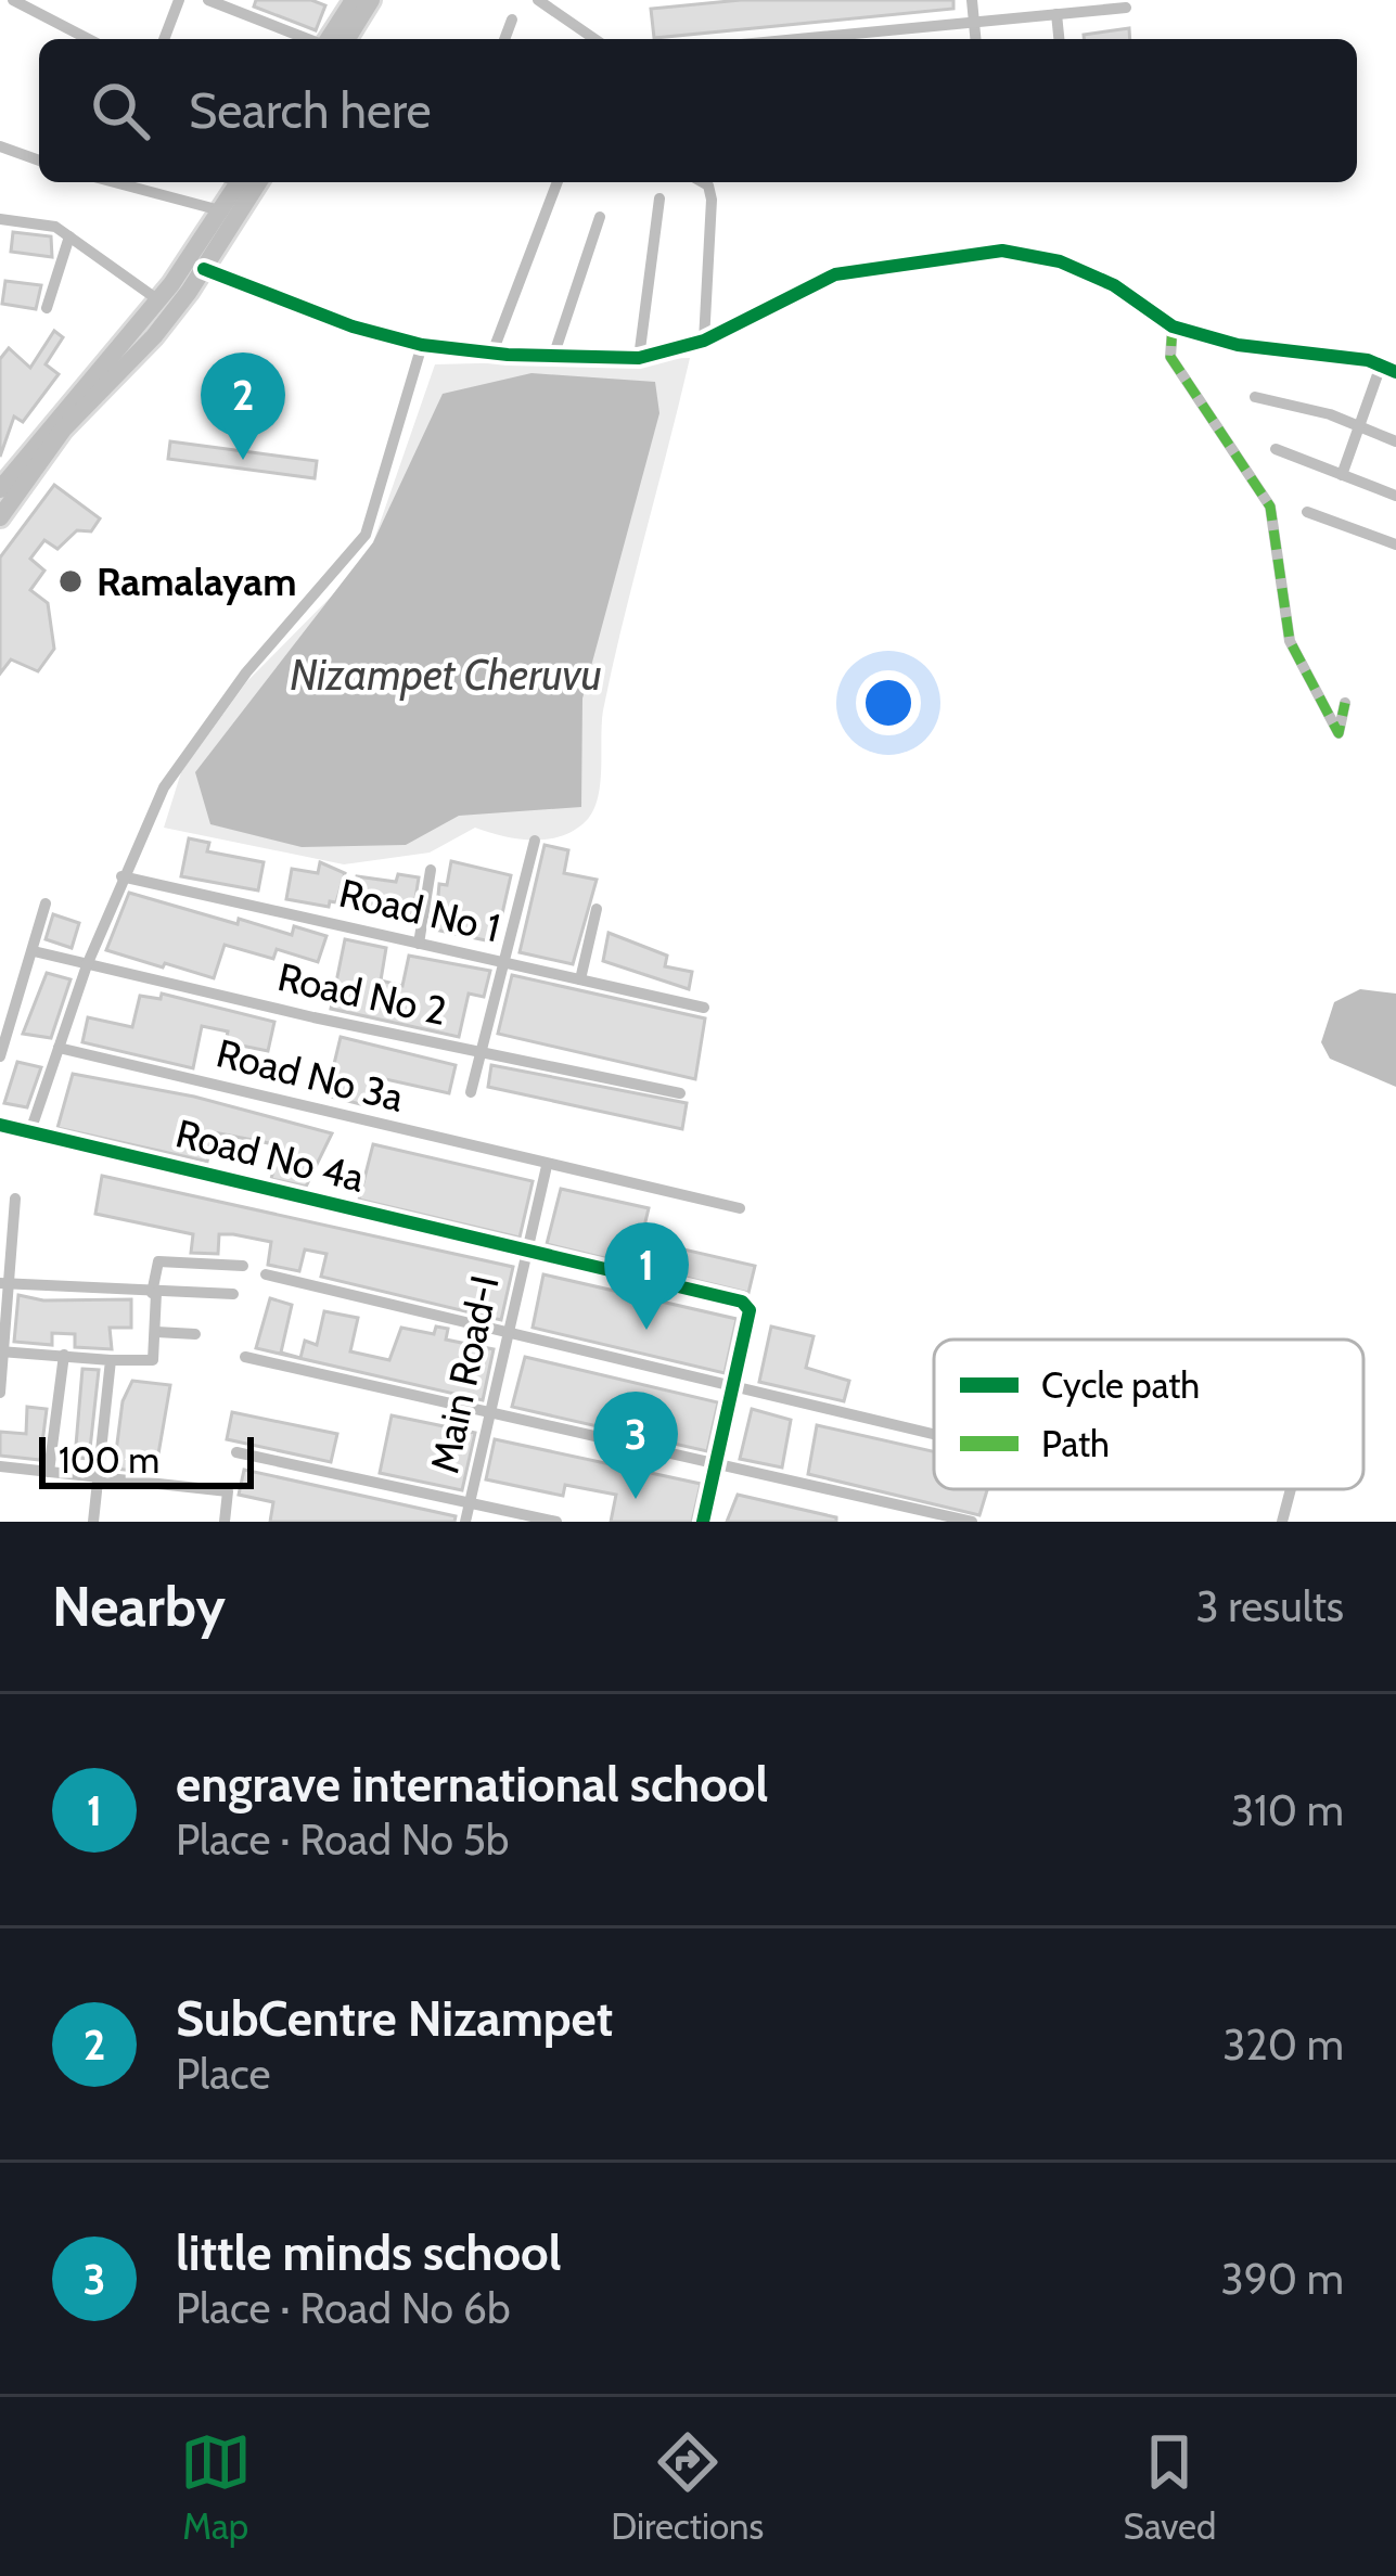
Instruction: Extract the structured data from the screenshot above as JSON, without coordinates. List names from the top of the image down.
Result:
{
  "streets": {
    "street": [
      "Road No 1",
      "Road No 2",
      "Road No 3a",
      "Road No 4a",
      "Main Road-I"
    ]
  },
  "crossings": [
    ["Road No 3a", "Main Road-I"],
    ["Road No 4a", "Main Road-I"]
  ],
  "water": ["Nizampet Cheruvu"],
  "places": ["Ramalayam"],
  "legend": ["Cycle path", "Path"],
  "scale_bar": "100 m",
  "page": {
    "search": "Search here",
    "pins": ["2", "1", "3"],
    "scale": "100 m",
    "heading": ["Nearby", "3 results"],
    "list": [
      {
        "mark": "1",
        "name": "engrave international school",
        "note": "Place · Road No 5b",
        "value": "310 m"
      },
      {
        "mark": "2",
        "name": "SubCentre Nizampet",
        "note": "Place",
        "value": "320 m"
      },
      {
        "mark": "3",
        "name": "little minds school",
        "note": "Place · Road No 6b",
        "value": "390 m"
      }
    ],
    "nav": ["Map", "Directions", "Saved"]
  }
}
